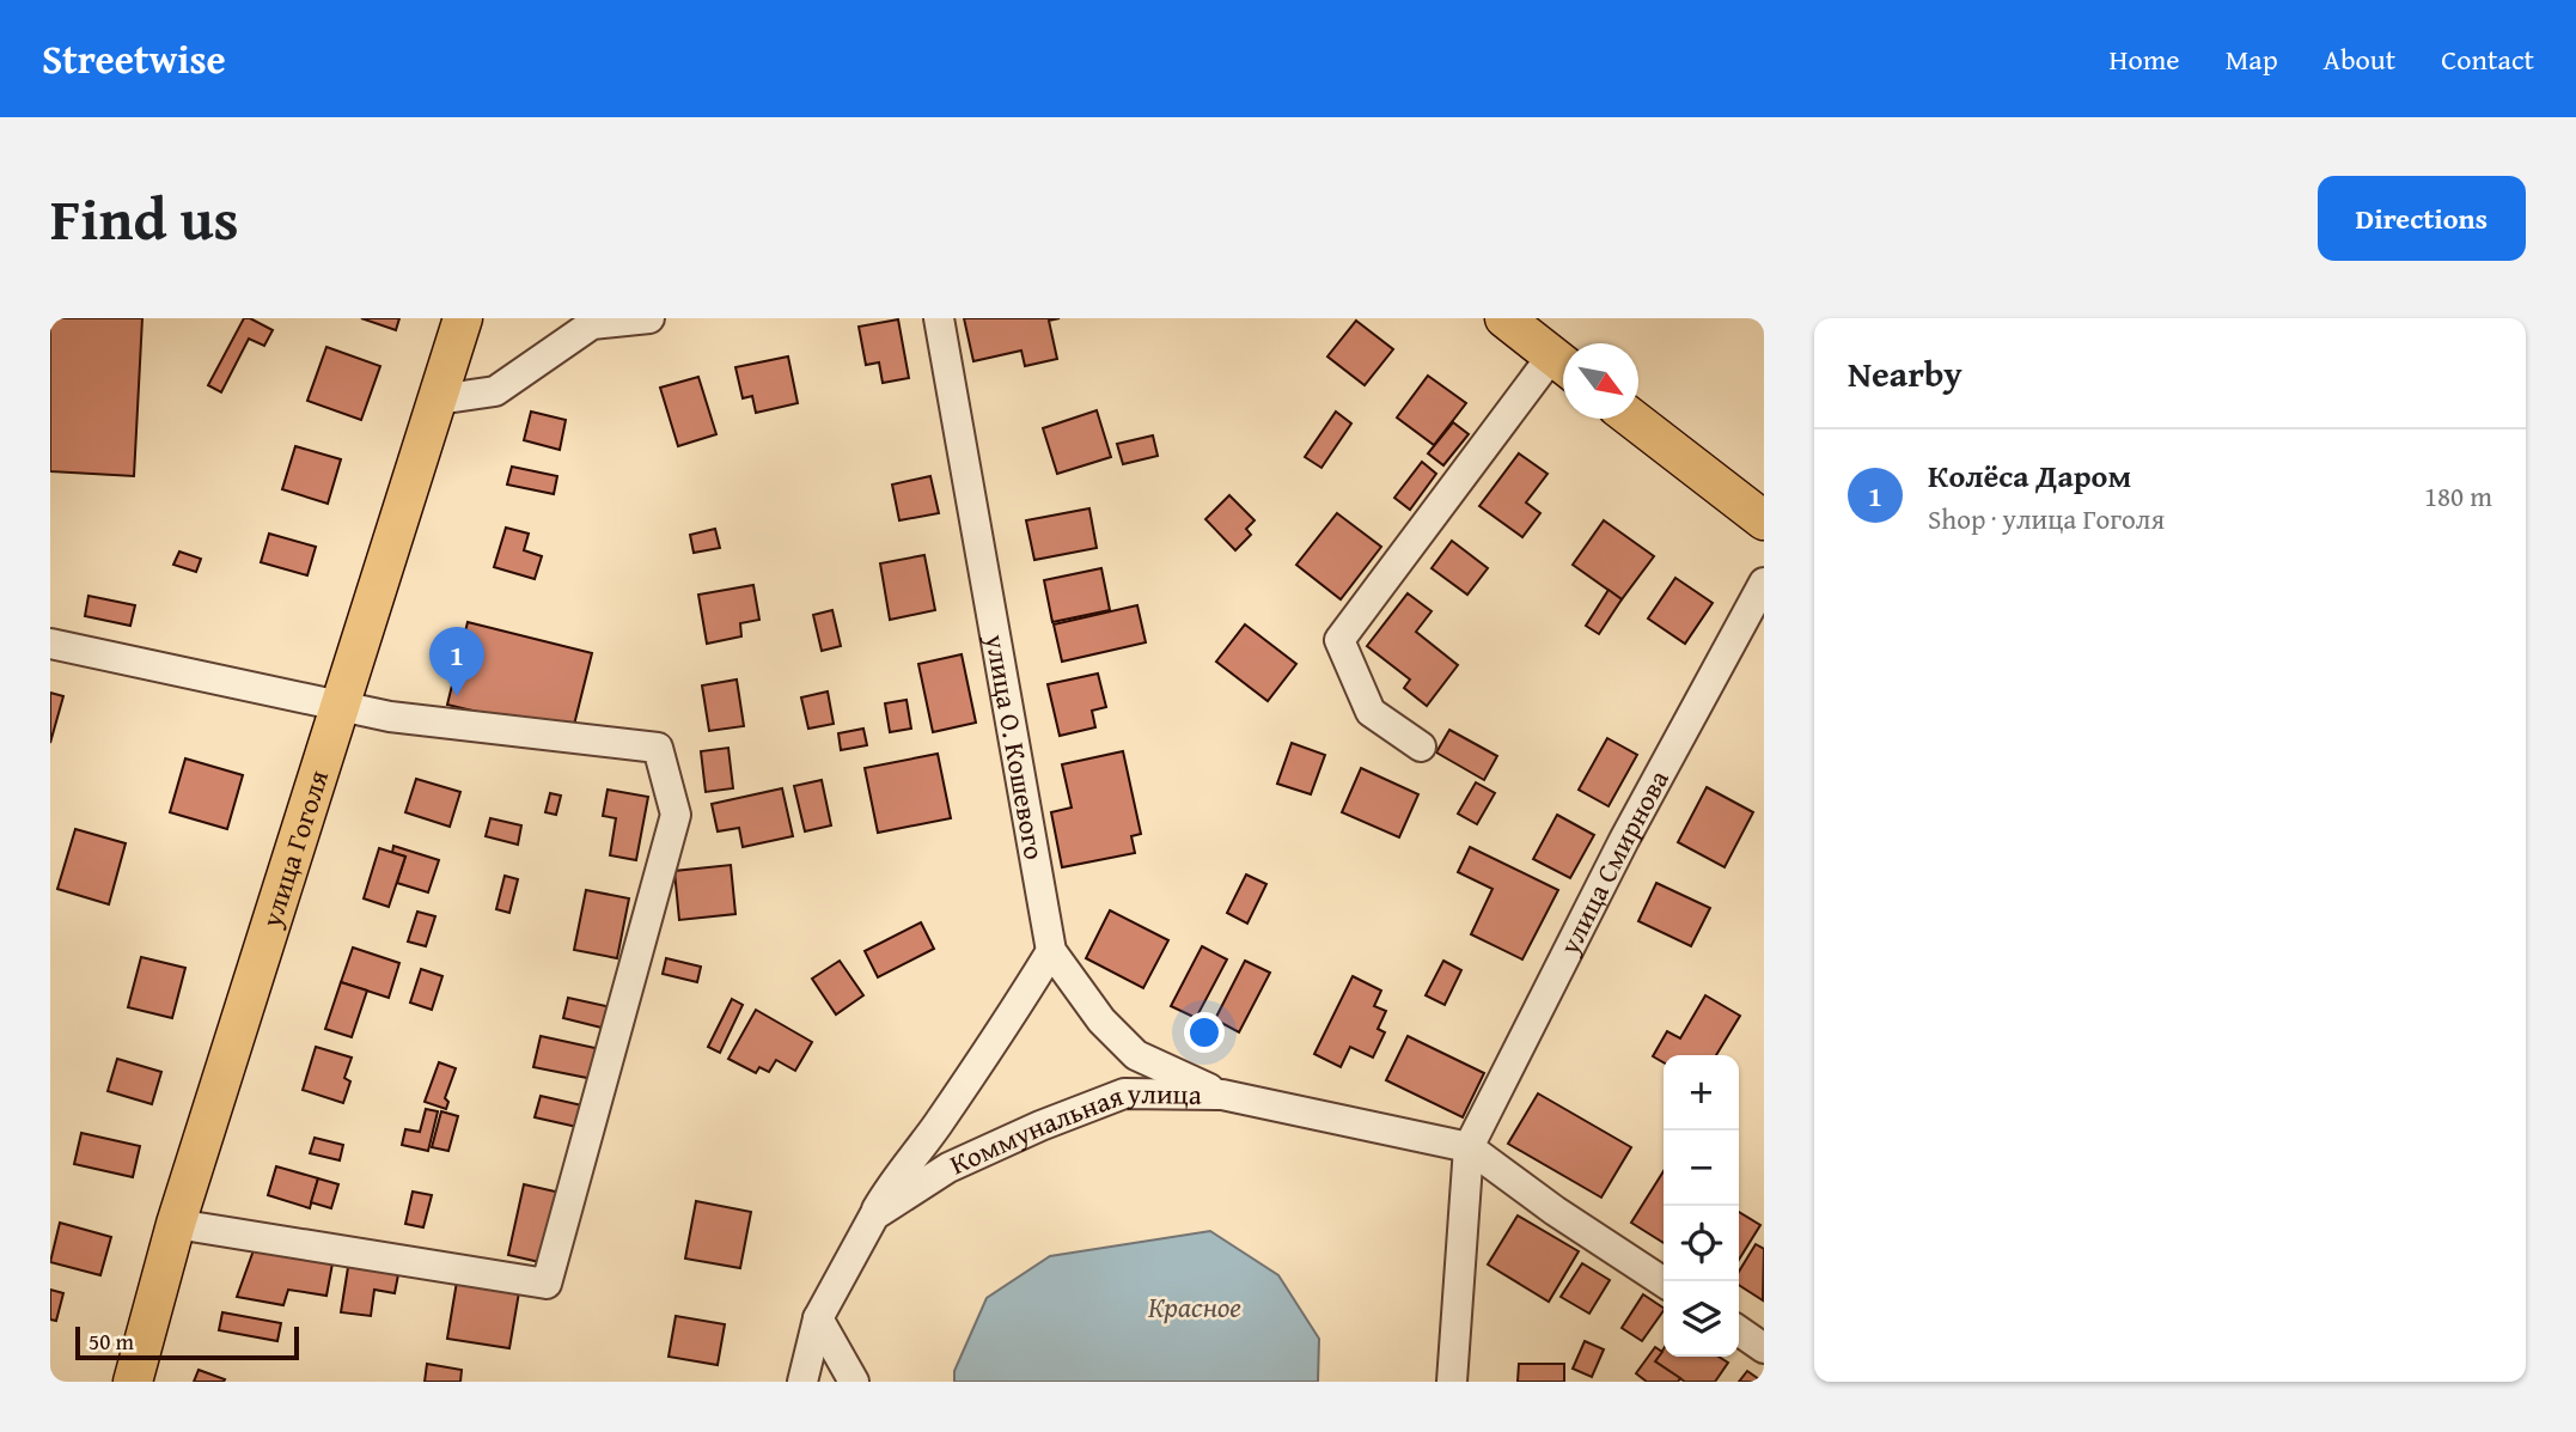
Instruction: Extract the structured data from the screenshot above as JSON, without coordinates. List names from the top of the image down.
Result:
{
  "streets": {
    "main road": ["улица Гоголя"],
    "street": ["улица О. Кошевого", "улица Смирнова", "Коммунальная улица"]
  },
  "crossings": [
    ["улица О. Кошевого", "Коммунальная улица"],
    ["улица Смирнова", "Коммунальная улица"]
  ],
  "water": ["Красное"],
  "scale_bar": "50 m",
  "north": "bottom right",
  "page": {
    "header": "Streetwise",
    "nav": [
      "Home",
      "Map",
      "About",
      "Contact"
    ],
    "title": "Find us",
    "buttons": "Directions",
    "heading": "Nearby",
    "list": [
      {
        "mark": "1",
        "name": "Колёса Даром",
        "note": "Shop · улица Гоголя",
        "value": "180 m"
      }
    ],
    "pins": "1",
    "map_buttons": ["+", "−"],
    "scale": "50 m"
  }
}
